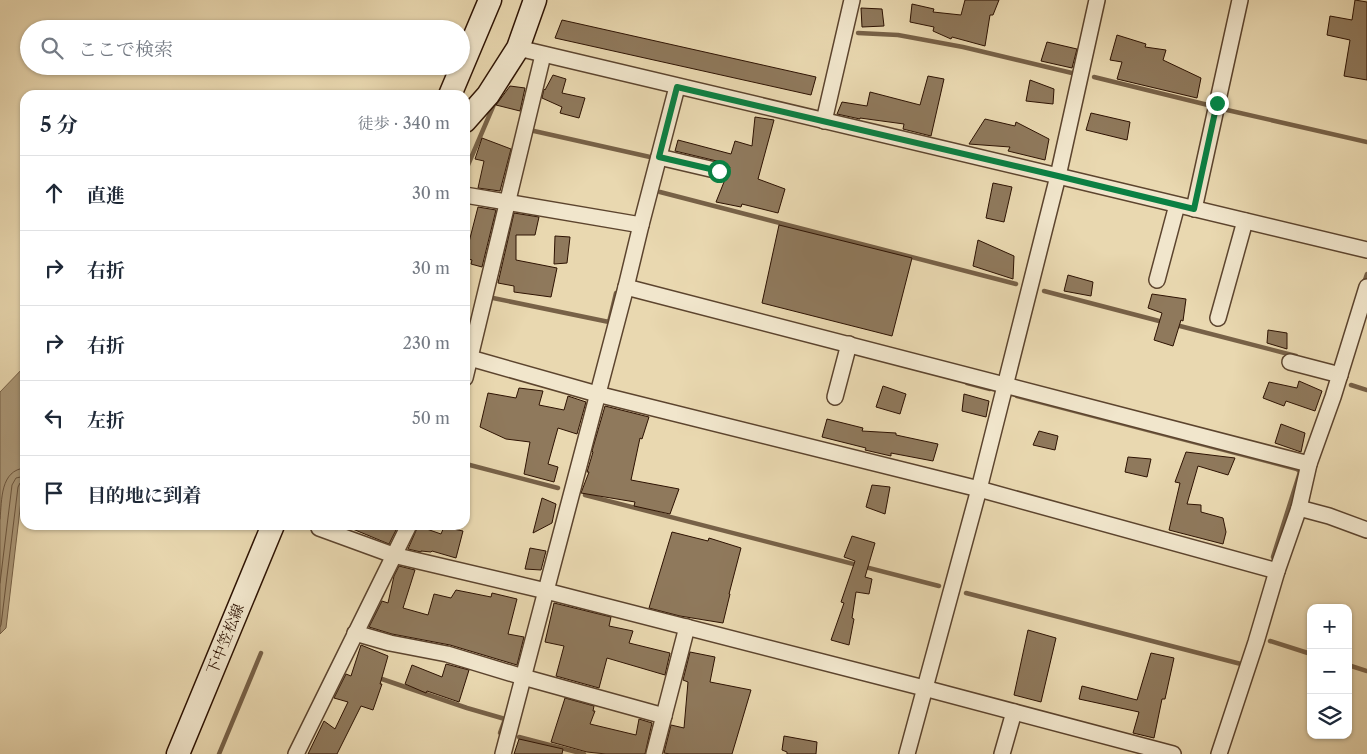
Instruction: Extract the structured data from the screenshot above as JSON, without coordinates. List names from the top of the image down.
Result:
{
  "streets": {
    "main road": ["下中笠松線"]
  },
  "page": {
    "search": "ここで検索",
    "heading": ["5 分", "徒歩 · 340 m"],
    "list": [
      ["直進", "30 m"],
      ["右折", "30 m"],
      ["右折", "230 m"],
      ["左折", "50 m"],
      "目的地に到着"
    ],
    "map_buttons": ["+", "−"]
  }
}
